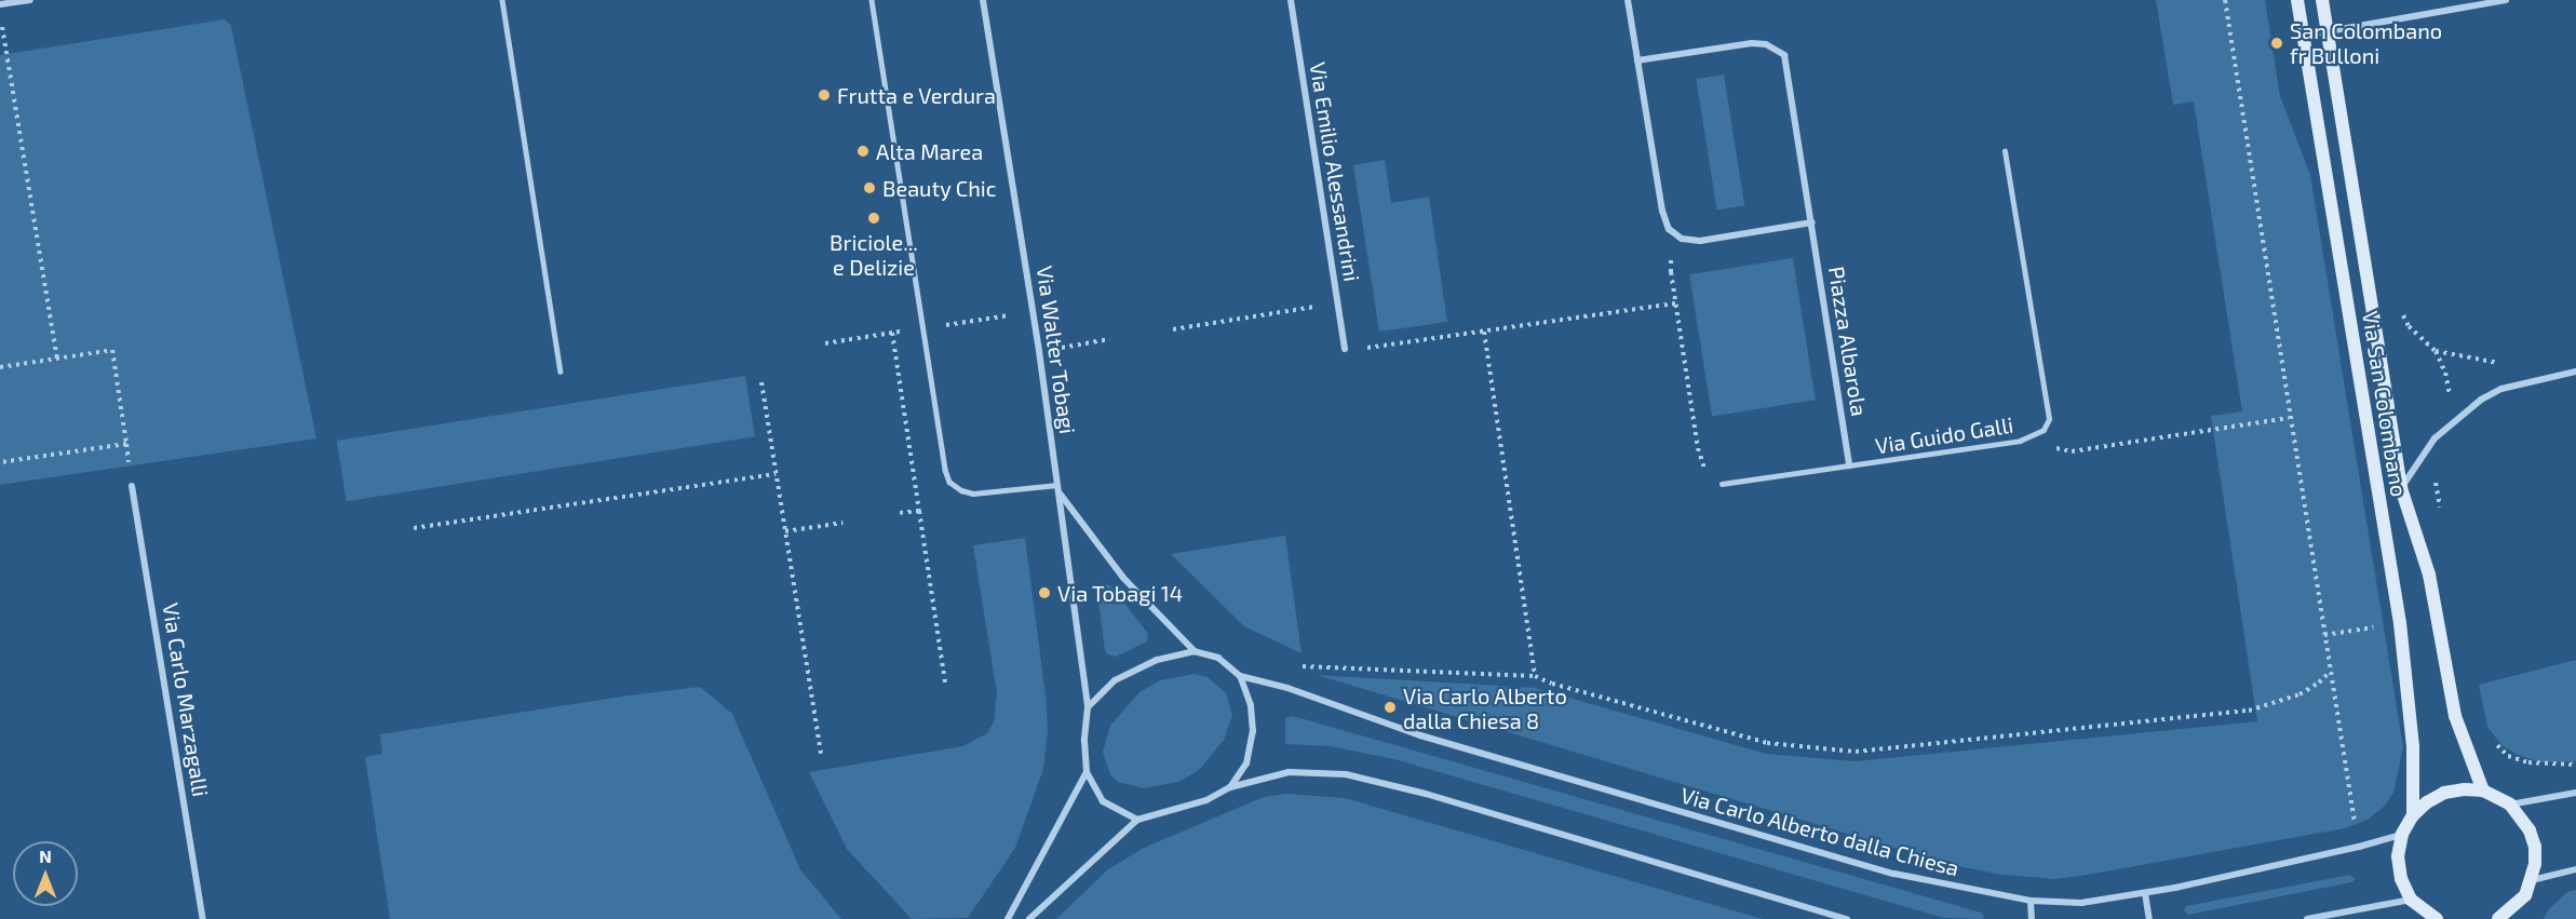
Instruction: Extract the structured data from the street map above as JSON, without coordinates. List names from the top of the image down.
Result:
{
  "streets": {
    "street": [
      "Via Emilio Alessandrini",
      "Piazza Albarola",
      "Via Walter Tobagi",
      "Via San Colombano",
      "Via Carlo Marzagalli",
      "Via Carlo Alberto dalla Chiesa"
    ],
    "lane": ["Via Guido Galli"]
  },
  "crossings": [
    ["Piazza Albarola", "Via Guido Galli"],
    ["Via Walter Tobagi", "Via Carlo Alberto dalla Chiesa"]
  ],
  "places": [
    "San Colombano fr Bulloni",
    "Frutta e Verdura",
    "Alta Marea",
    "Beauty Chic",
    "Briciole... e Delizie",
    "Via Tobagi 14",
    "Via Carlo Alberto dalla Chiesa 8"
  ],
  "north": "top"
}
